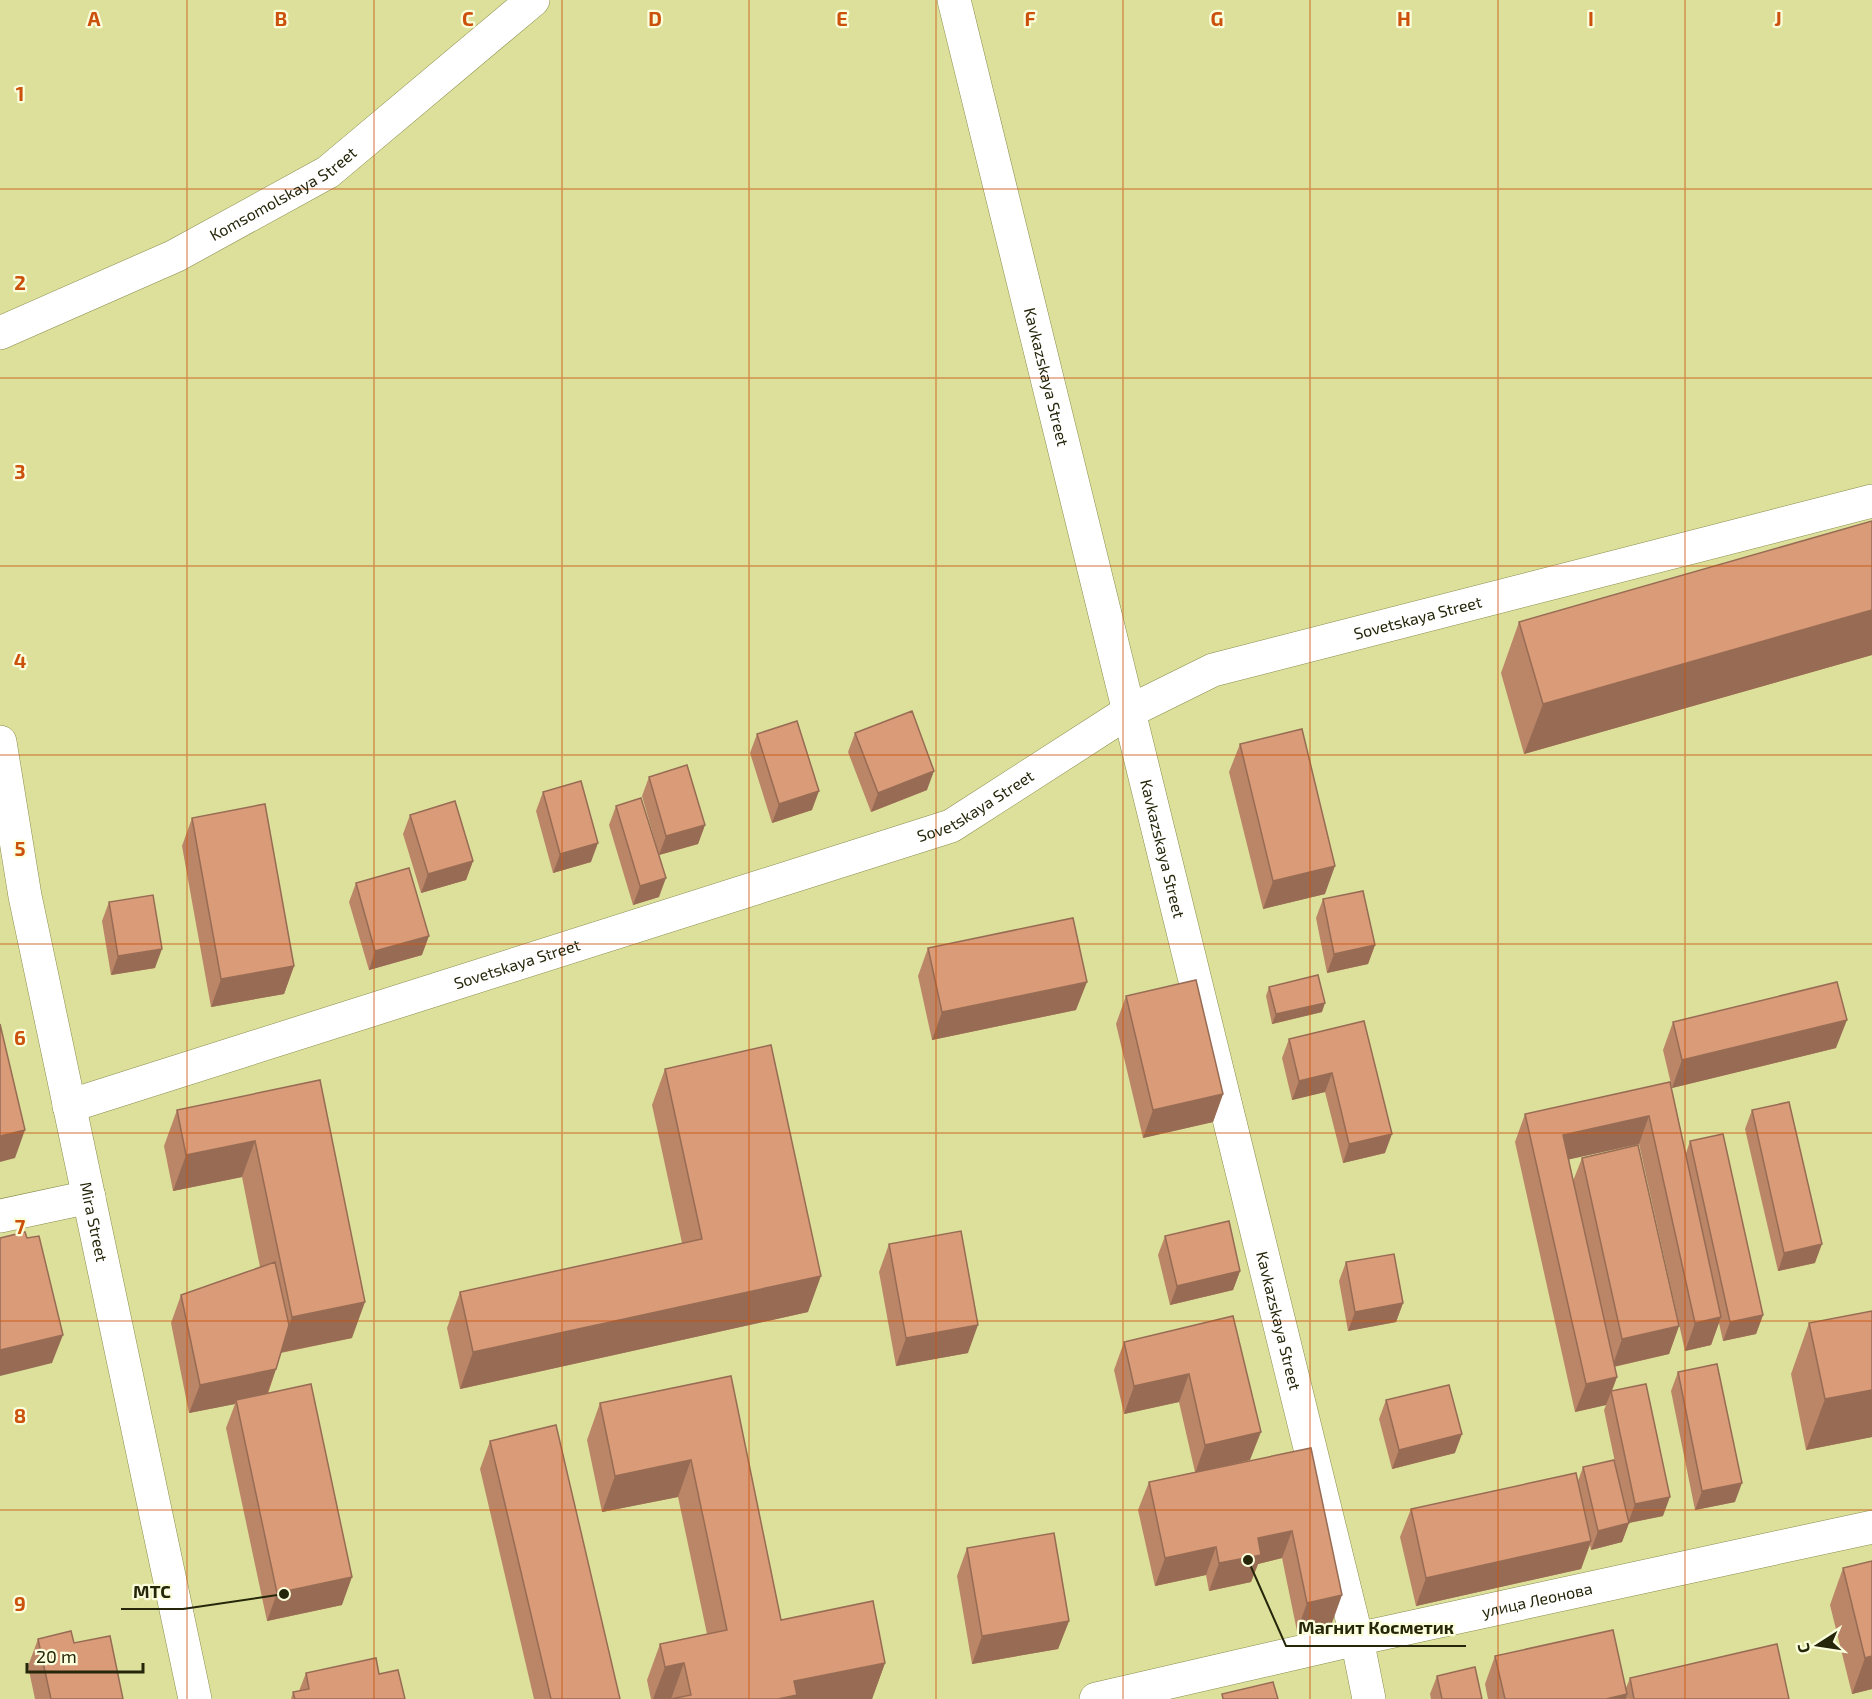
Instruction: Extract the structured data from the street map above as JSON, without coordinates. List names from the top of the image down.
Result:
{
  "streets": {
    "street": [
      "Komsomolskaya Street",
      "Kavkazskaya Street",
      "Sovetskaya Street",
      "Mira Street",
      "улица Леонова"
    ]
  },
  "crossings": [
    ["Kavkazskaya Street", "Sovetskaya Street"],
    ["Kavkazskaya Street", "улица Леонова"],
    ["Sovetskaya Street", "Mira Street"]
  ],
  "places": ["Магнит Косметик", "МТС"],
  "scale_bar": "20 m",
  "north": "left",
  "grid": {
    "columns": [
      "A",
      "B",
      "C",
      "D",
      "E",
      "F",
      "G",
      "H",
      "I",
      "J"
    ],
    "rows": [
      "1",
      "2",
      "3",
      "4",
      "5",
      "6",
      "7",
      "8",
      "9"
    ]
  }
}
